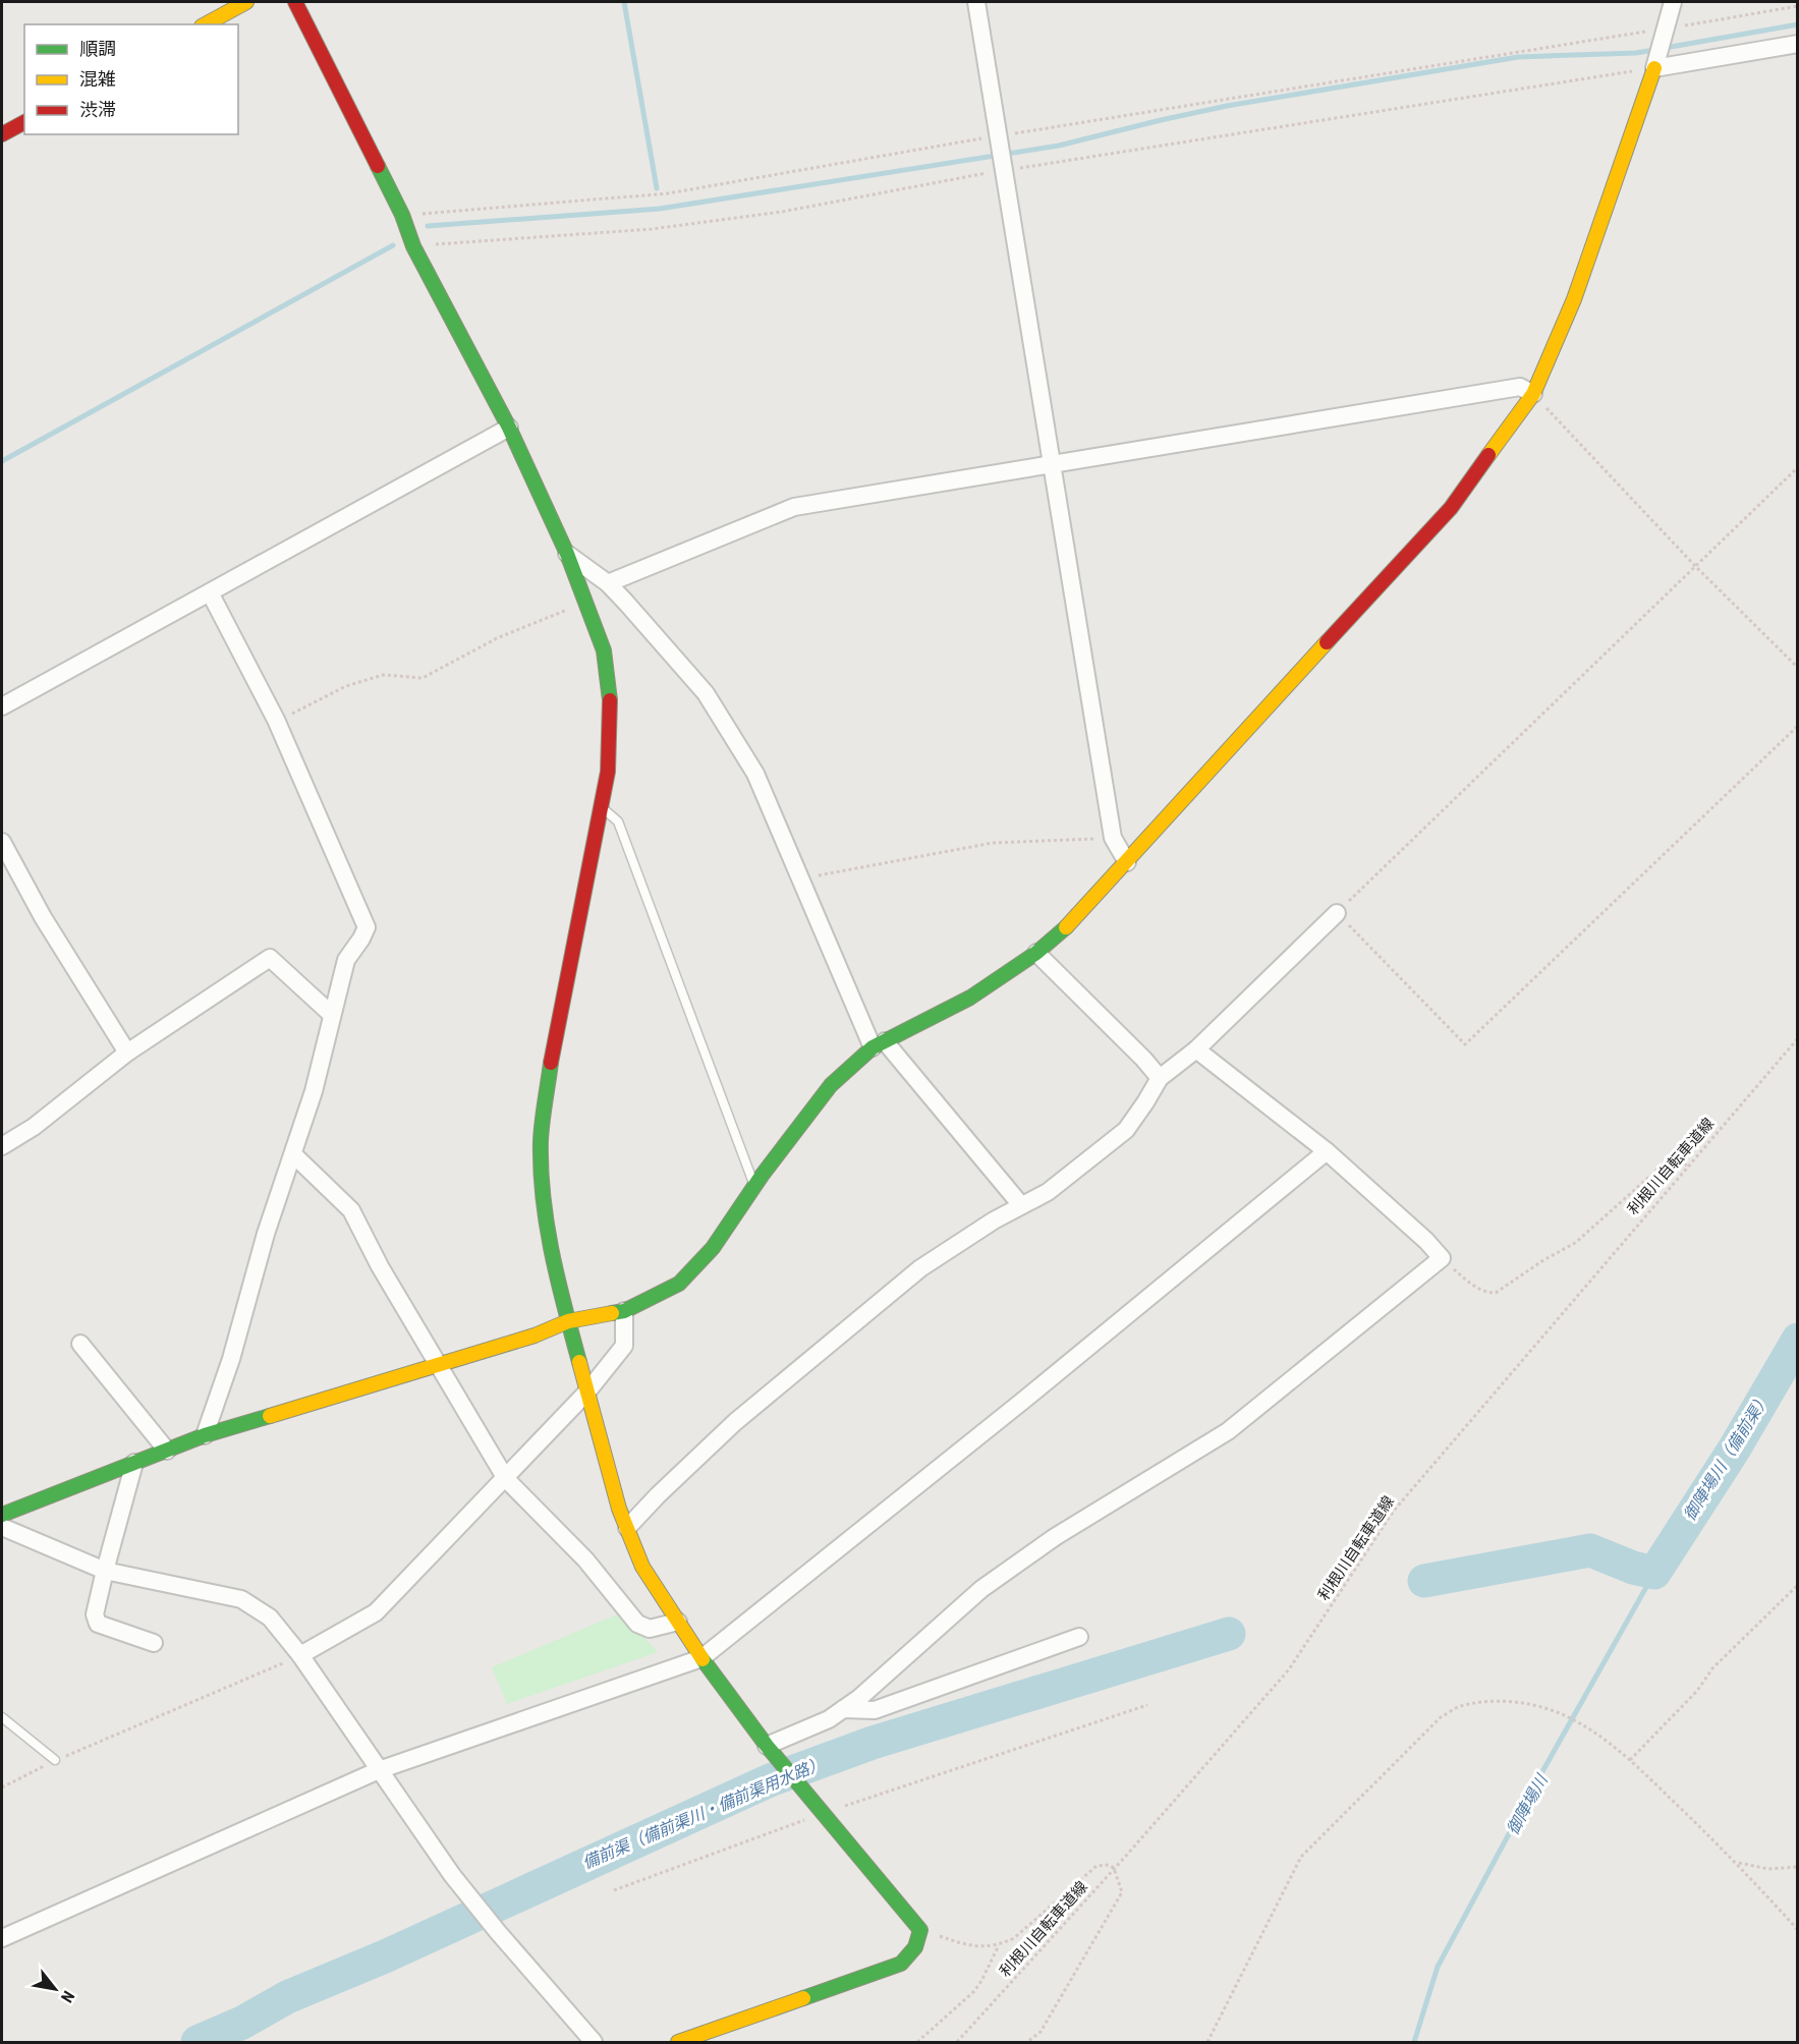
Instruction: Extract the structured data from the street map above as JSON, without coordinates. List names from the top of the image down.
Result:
{
  "streets": {
    "path": ["利根川自転車道線"]
  },
  "water": ["御陣場川（備前渠）", "御陣場川", "備前渠（備前渠川・備前渠用水路）"],
  "legend": ["順調", "混雑", "渋滞"],
  "north": "bottom right"
}
